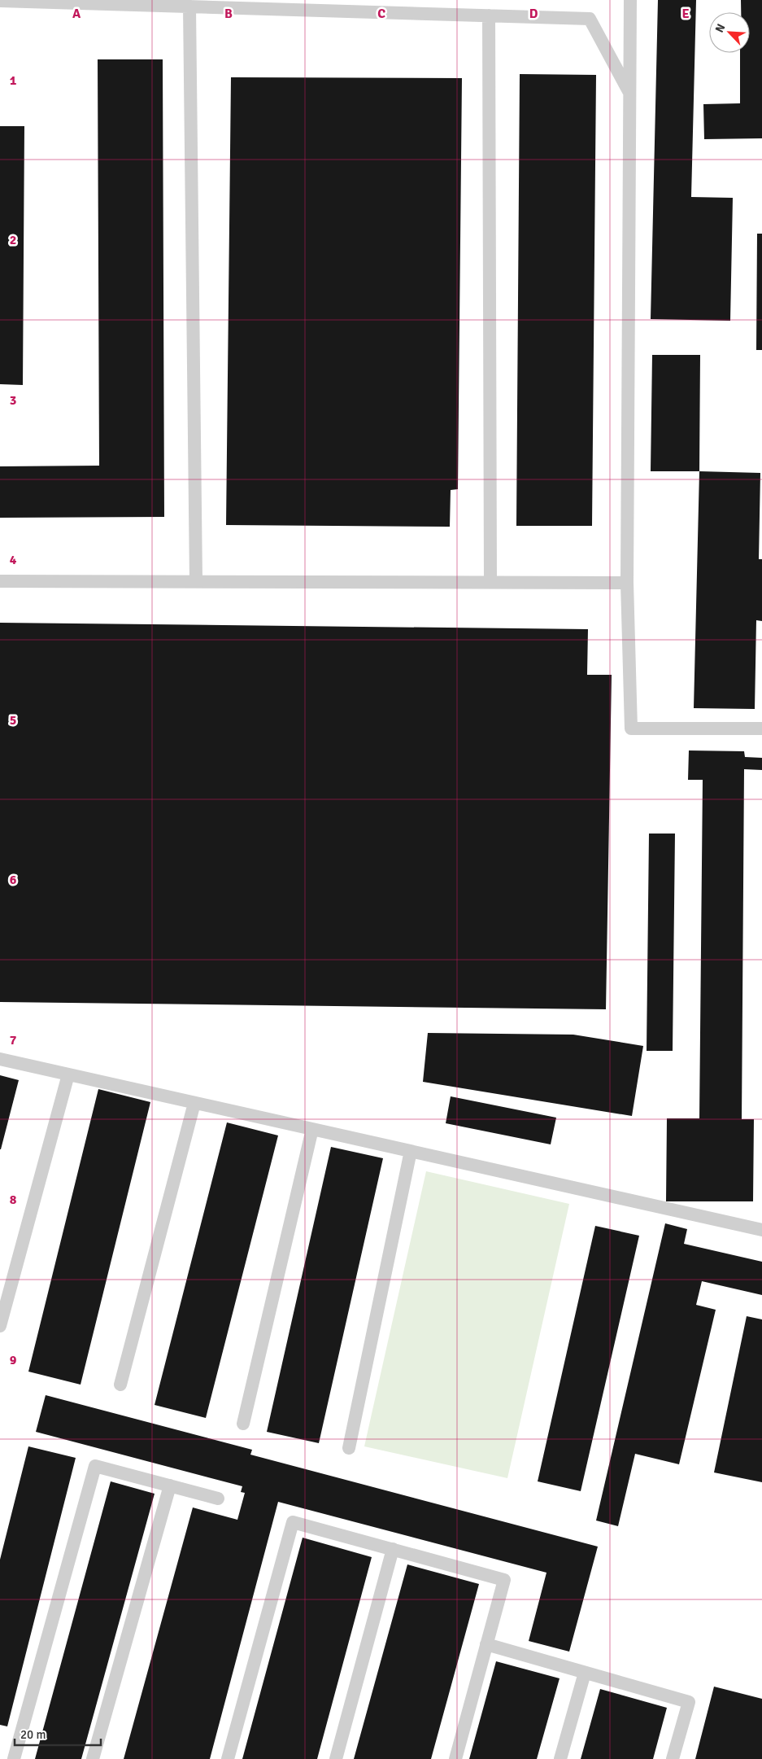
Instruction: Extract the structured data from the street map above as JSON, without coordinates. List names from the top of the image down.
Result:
{
  "scale_bar": "20 m",
  "north": "top left",
  "grid": {
    "columns": [
      "A",
      "B",
      "C",
      "D",
      "E"
    ],
    "rows": [
      "1",
      "2",
      "3",
      "4",
      "5",
      "6",
      "7",
      "8",
      "9"
    ]
  }
}
